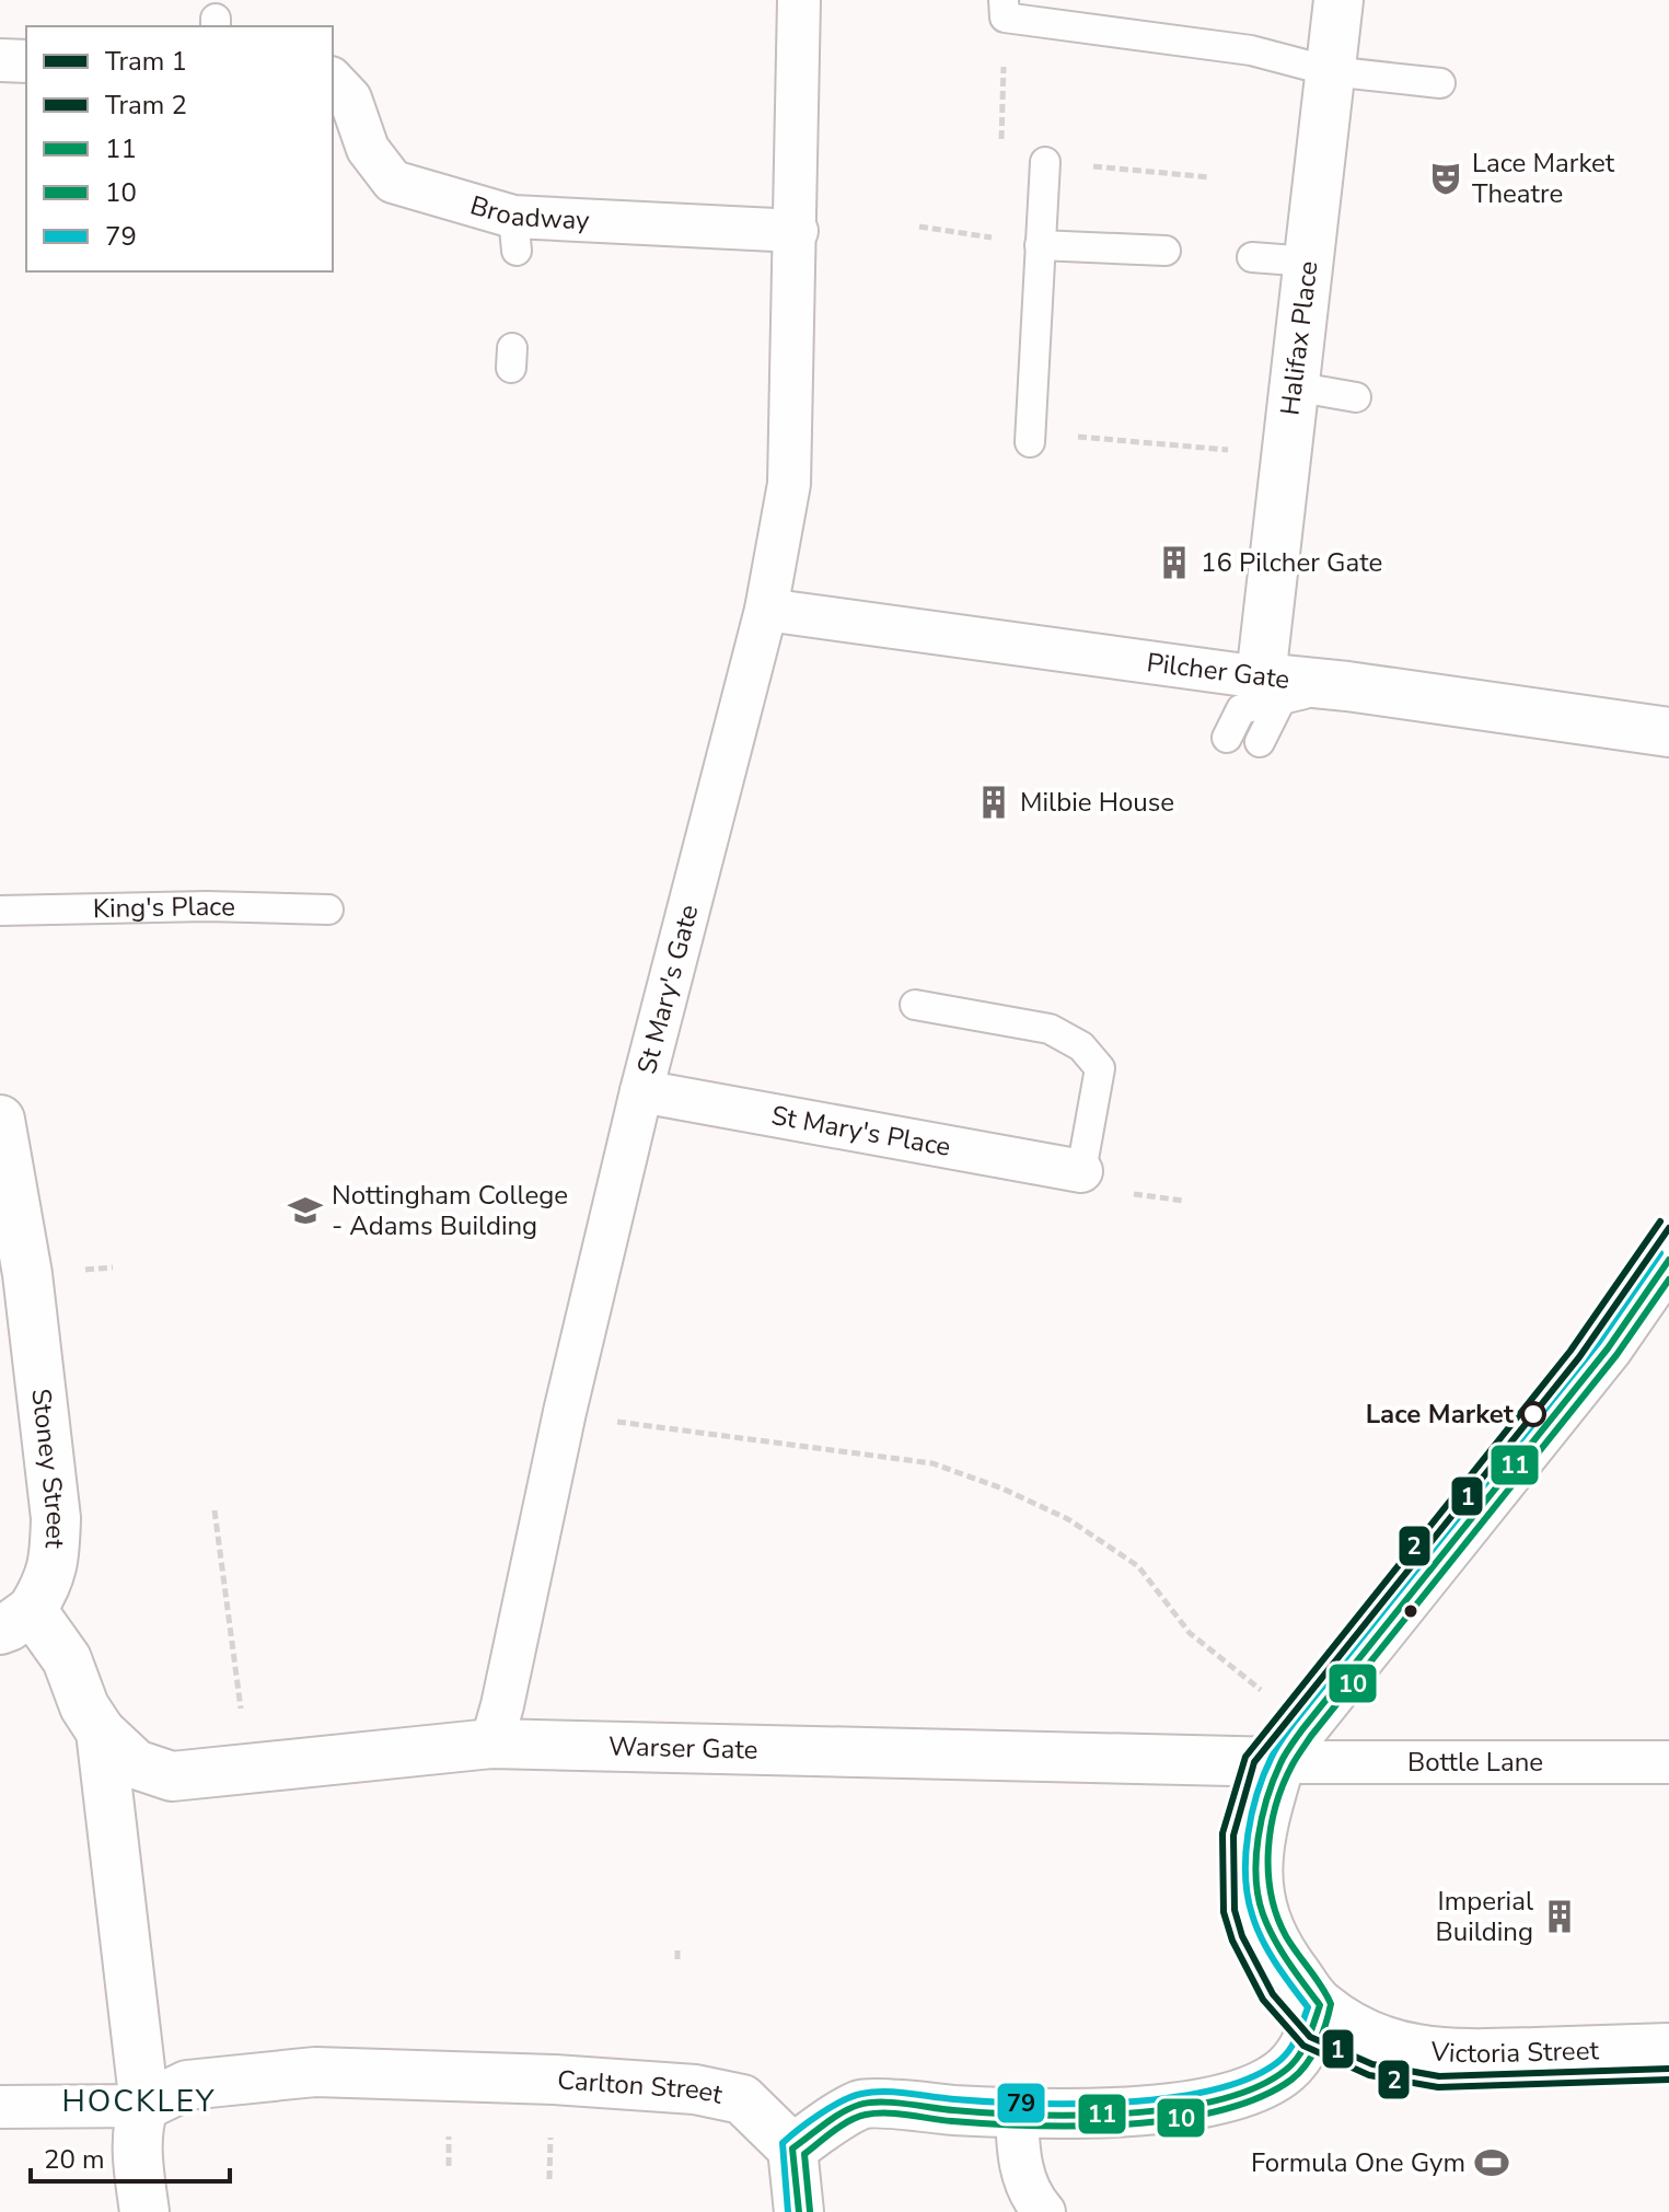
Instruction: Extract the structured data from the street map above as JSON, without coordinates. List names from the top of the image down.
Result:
{
  "streets": {
    "street": [
      "Broadway",
      "Halifax Place",
      "Pilcher Gate",
      "St Mary's Gate",
      "St Mary's Place",
      "Stoney Street",
      "Warser Gate",
      "Bottle Lane",
      "Victoria Street",
      "Carlton Street"
    ],
    "lane": ["King's Place"]
  },
  "crossings": [
    ["Broadway", "St Mary's Gate"],
    ["Halifax Place", "Pilcher Gate"],
    ["Pilcher Gate", "St Mary's Gate"],
    ["St Mary's Gate", "St Mary's Place"],
    ["St Mary's Gate", "Warser Gate"],
    ["Stoney Street", "Warser Gate"],
    ["Stoney Street", "Carlton Street"],
    ["Warser Gate", "Bottle Lane"]
  ],
  "districts": ["HOCKLEY"],
  "places": {
    "theatre": ["Lace Market Theatre"],
    "building": ["16 Pilcher Gate", "Milbie House", "Imperial Building"],
    "school or university": ["Nottingham College - Adams Building"],
    "other": ["Lace Market"],
    "sports": ["Formula One Gym"]
  },
  "lines": [
    "tram line 2",
    "tram line 1",
    "transit line 79",
    "transit line 11",
    "transit line 10"
  ],
  "legend": [
    "Tram 1",
    "Tram 2",
    "11",
    "10",
    "79"
  ],
  "scale_bar": "20 m"
}
